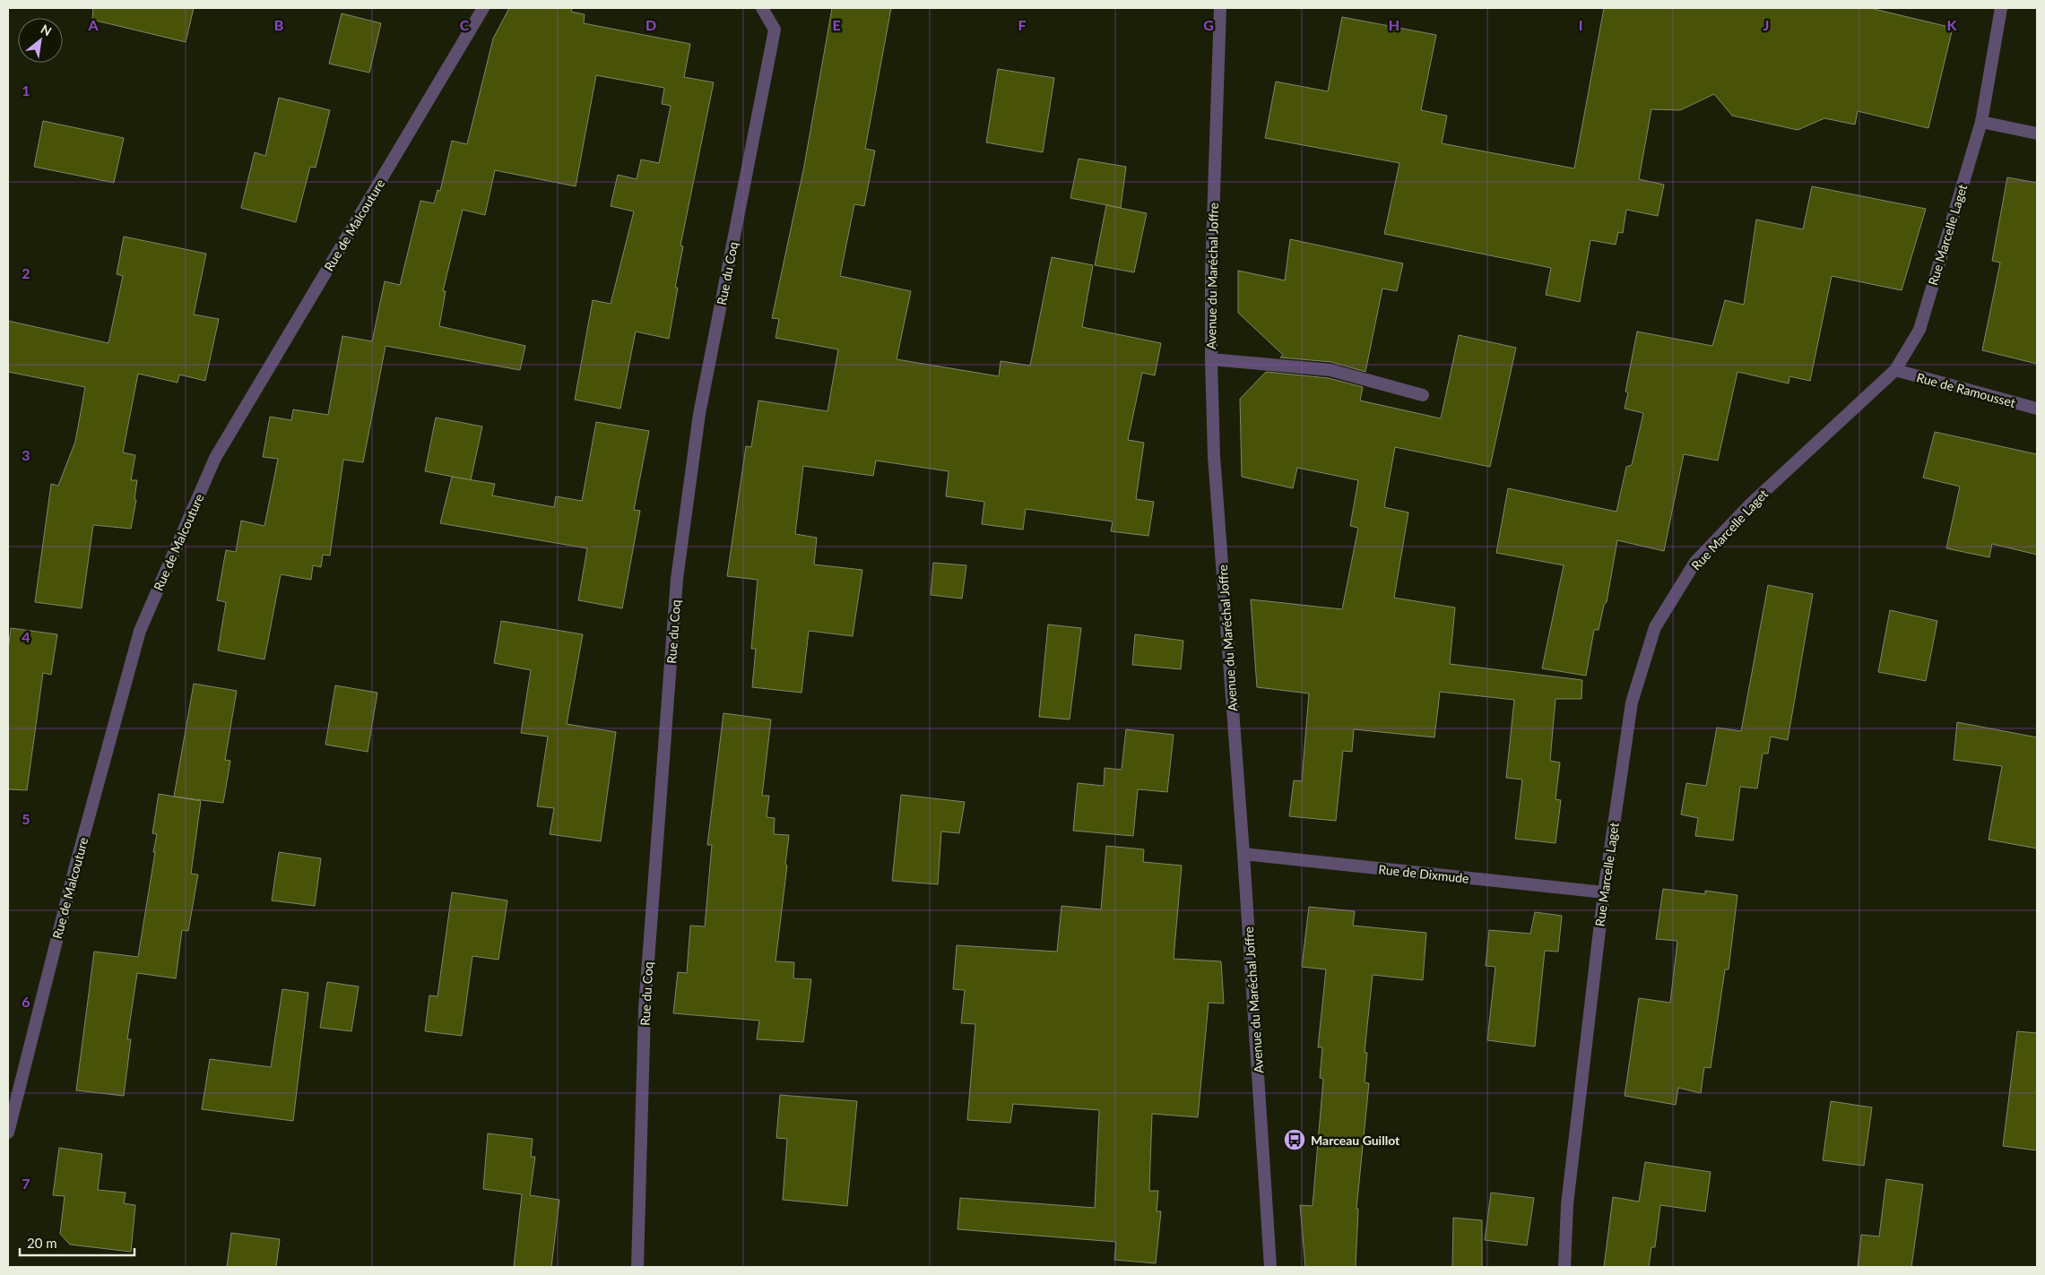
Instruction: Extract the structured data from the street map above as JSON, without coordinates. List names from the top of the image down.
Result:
{
  "streets": {
    "street": [
      "Rue de Malcouture",
      "Rue Marcelle Laget",
      "Rue du Coq",
      "Avenue du Maréchal Joffre",
      "Rue de Ramousset",
      "Rue de Dixmude"
    ]
  },
  "crossings": [
    ["Rue Marcelle Laget", "Rue de Ramousset"],
    ["Rue Marcelle Laget", "Rue de Dixmude"],
    ["Avenue du Maréchal Joffre", "Rue de Dixmude"]
  ],
  "places": {
    "bus stop": ["Marceau Guillot"]
  },
  "scale_bar": "20 m",
  "north": "top right",
  "grid": {
    "columns": [
      "A",
      "B",
      "C",
      "D",
      "E",
      "F",
      "G",
      "H",
      "I",
      "J",
      "K"
    ],
    "rows": [
      "1",
      "2",
      "3",
      "4",
      "5",
      "6",
      "7"
    ]
  }
}
